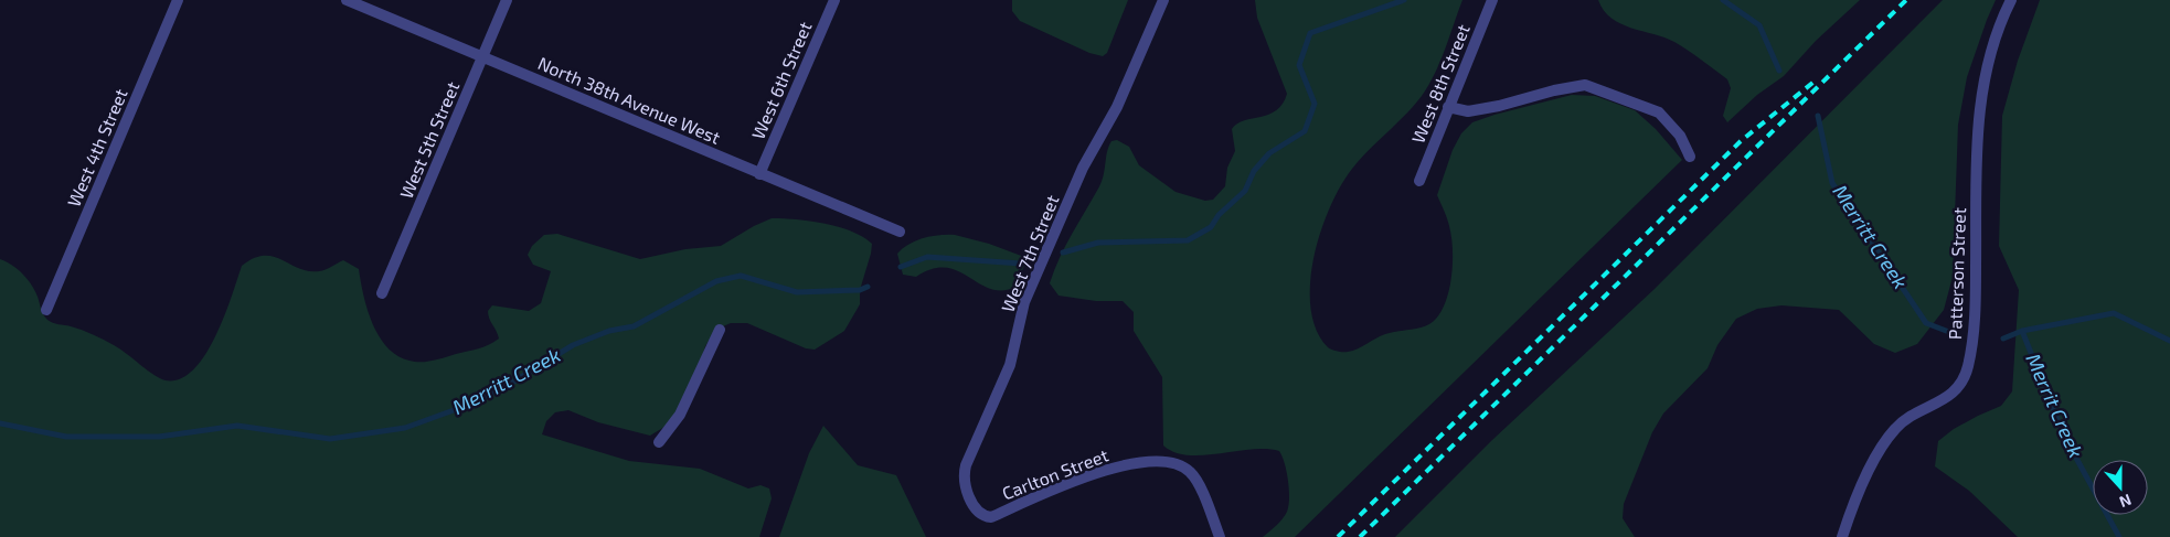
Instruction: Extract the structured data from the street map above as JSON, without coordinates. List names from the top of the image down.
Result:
{
  "streets": {
    "street": [
      "West 6th Street",
      "West 8th Street",
      "North 38th Avenue West",
      "West 5th Street",
      "West 4th Street",
      "West 7th Street",
      "Patterson Street",
      "Carlton Street"
    ]
  },
  "crossings": [
    ["West 6th Street", "North 38th Avenue West"],
    ["North 38th Avenue West", "West 5th Street"],
    ["West 7th Street", "Carlton Street"]
  ],
  "water": ["Merritt Creek", "Merrit Creek"],
  "north": "bottom"
}
